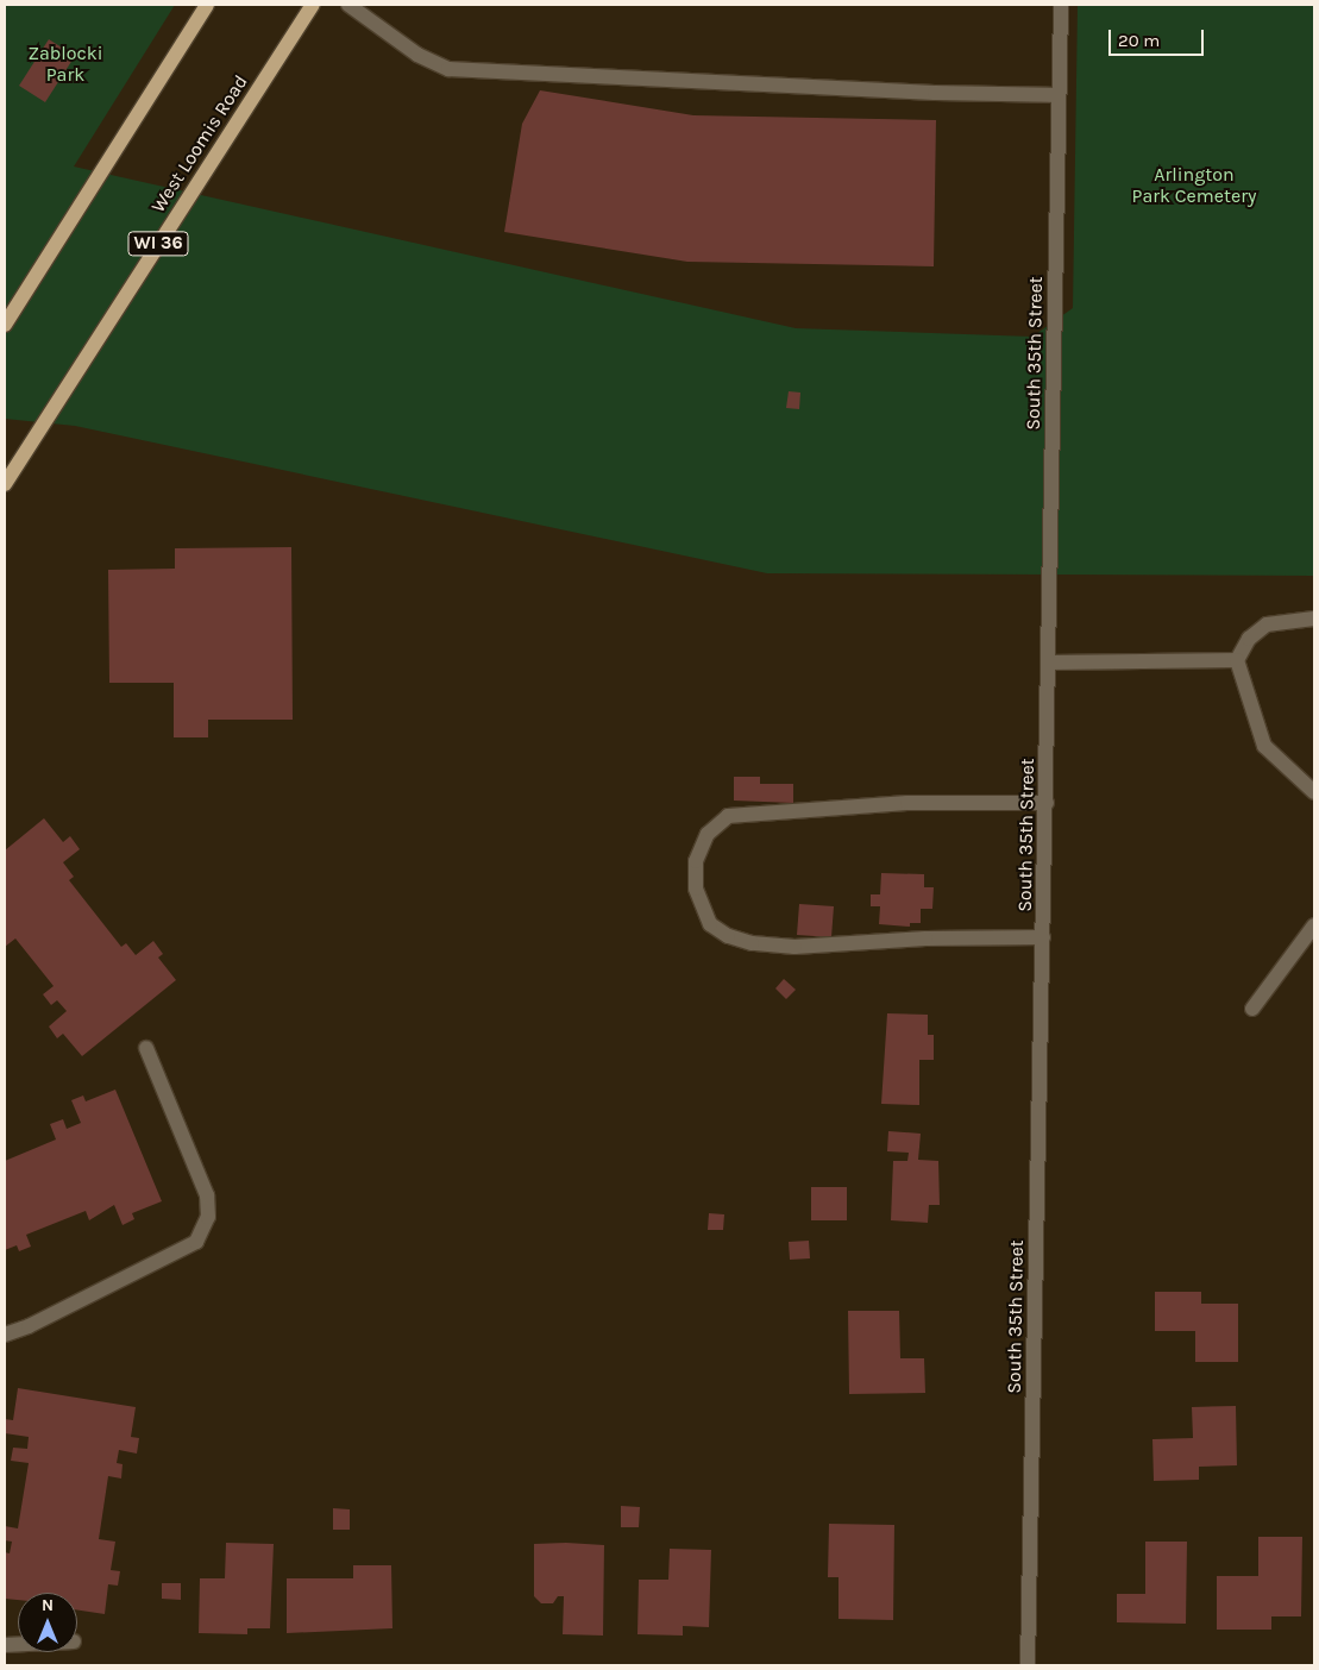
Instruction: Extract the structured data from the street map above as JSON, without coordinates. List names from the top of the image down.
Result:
{
  "streets": {
    "main road": ["West Loomis Road", "WI 36"],
    "street": ["South 35th Street"]
  },
  "parks": ["Zablocki Park", "Arlington Park Cemetery"],
  "scale_bar": "20 m",
  "north": "top"
}
